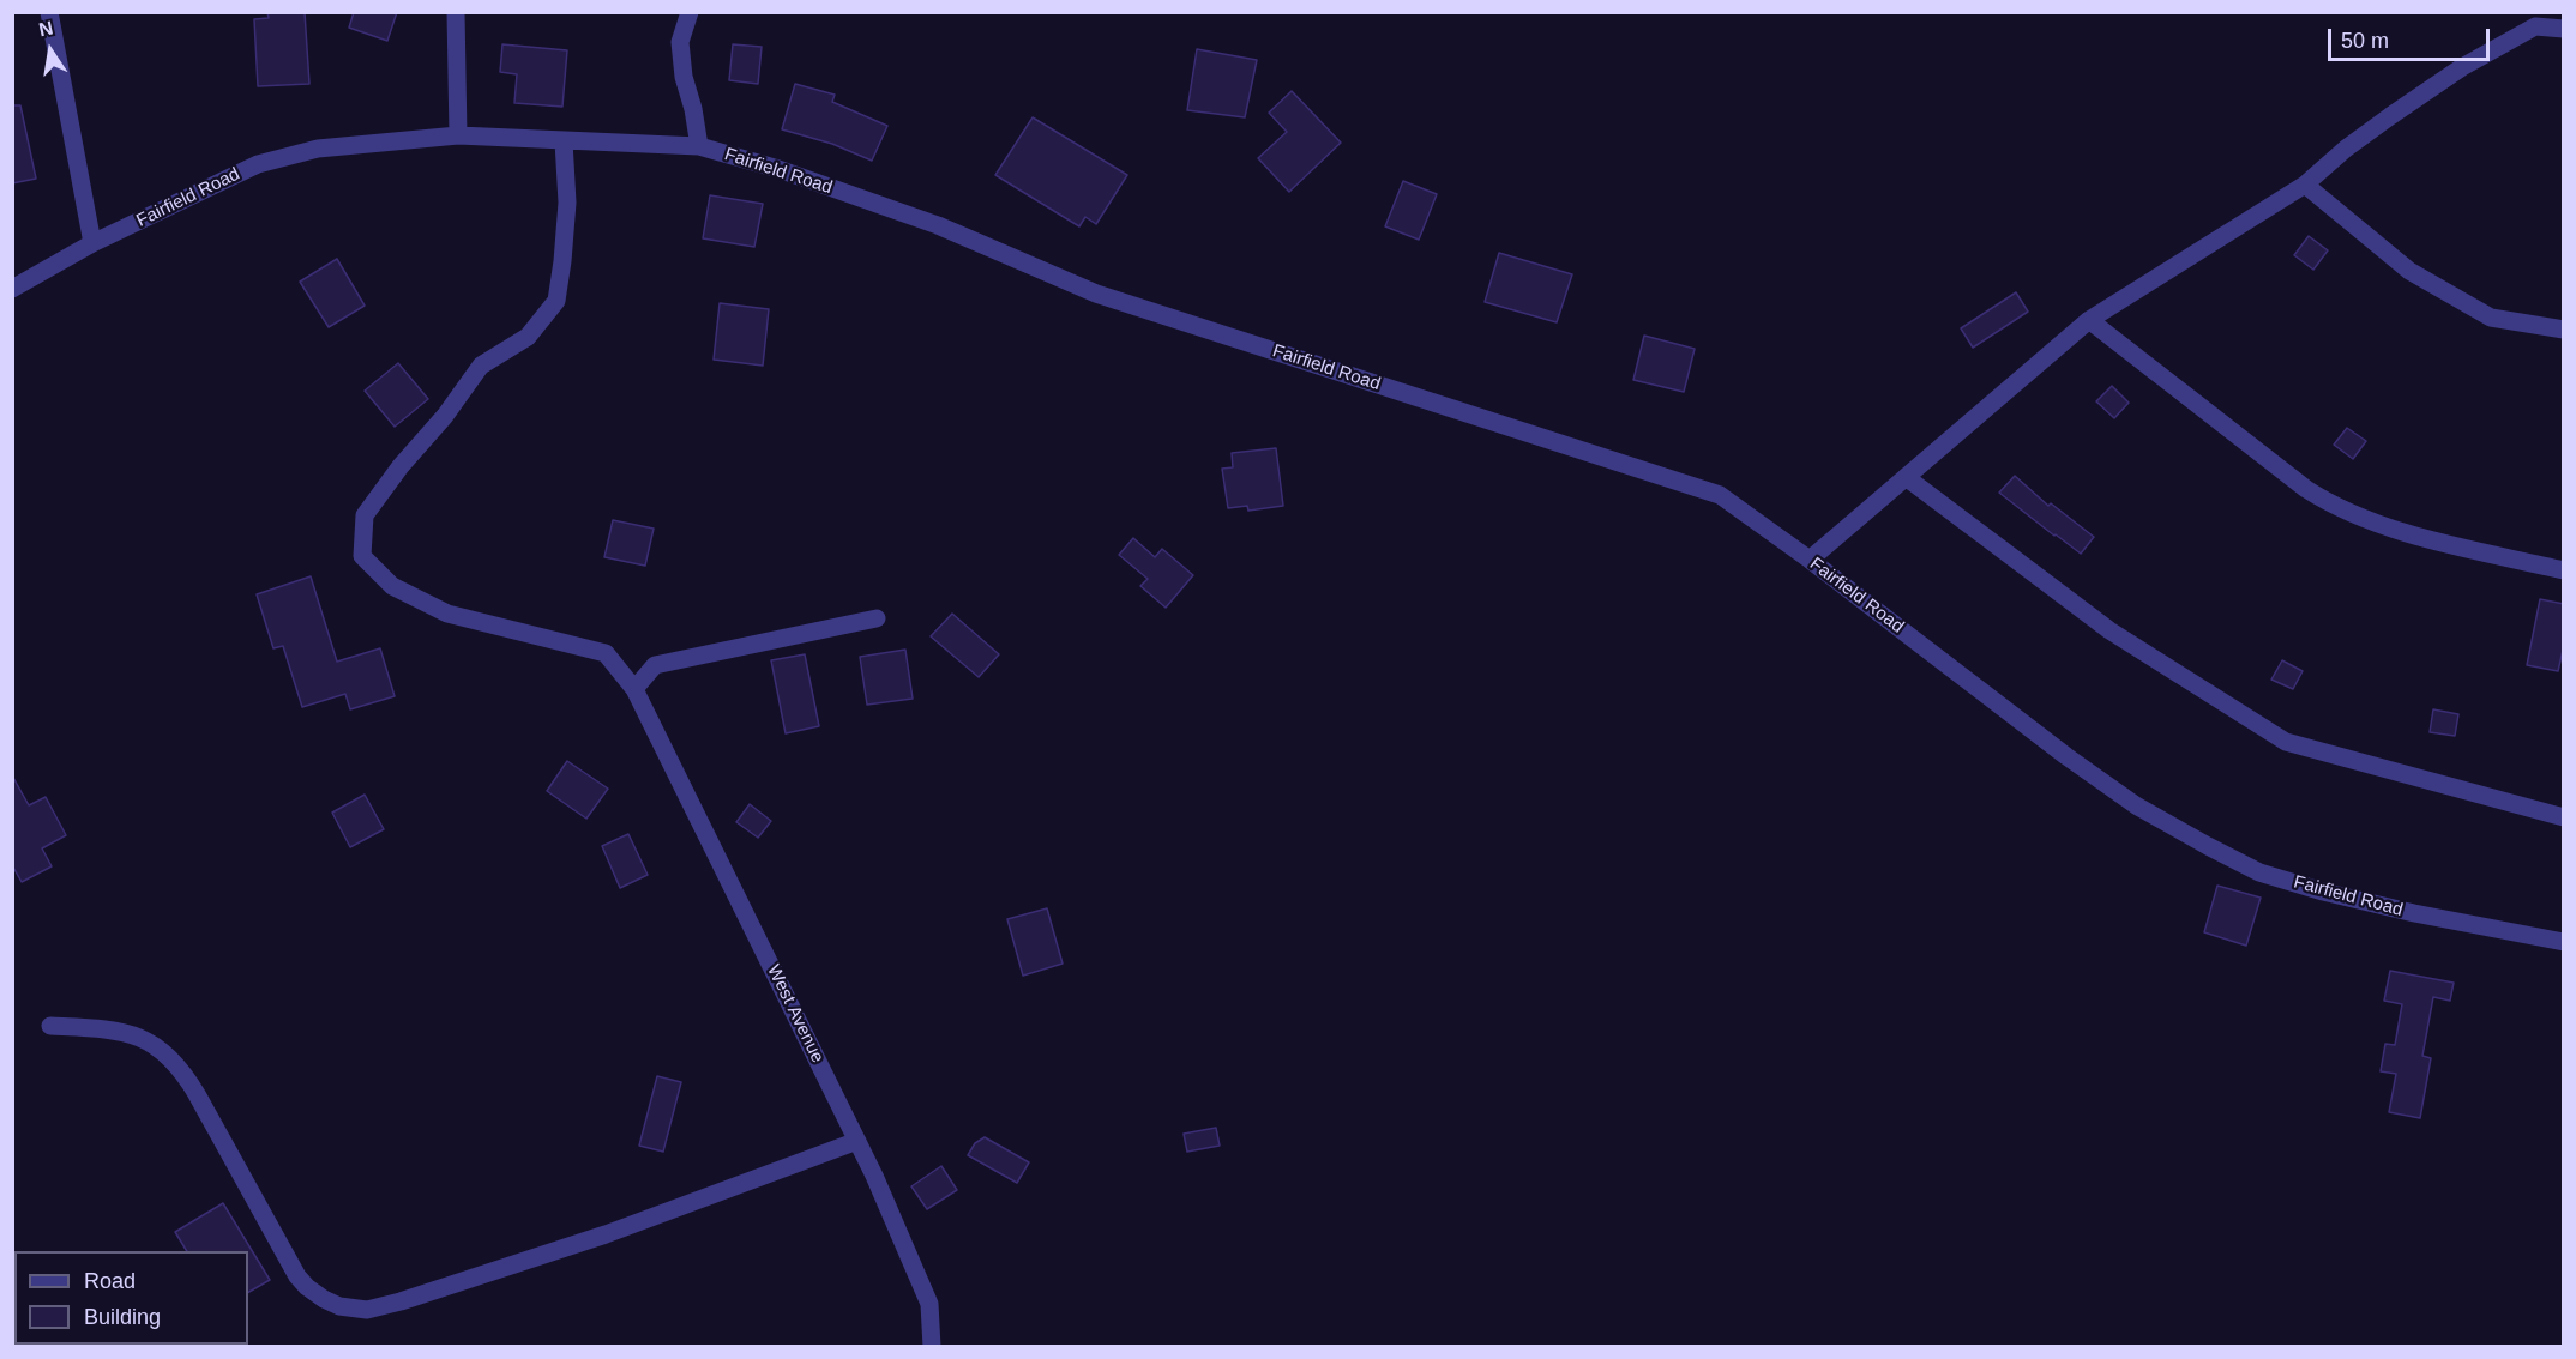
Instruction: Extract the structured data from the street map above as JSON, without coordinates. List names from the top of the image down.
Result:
{
  "streets": {
    "street": ["Fairfield Road", "West Avenue"]
  },
  "crossings": [
    ["Fairfield Road", "West Avenue"]
  ],
  "legend": ["Road", "Building"],
  "scale_bar": "50 m",
  "north": "top"
}
